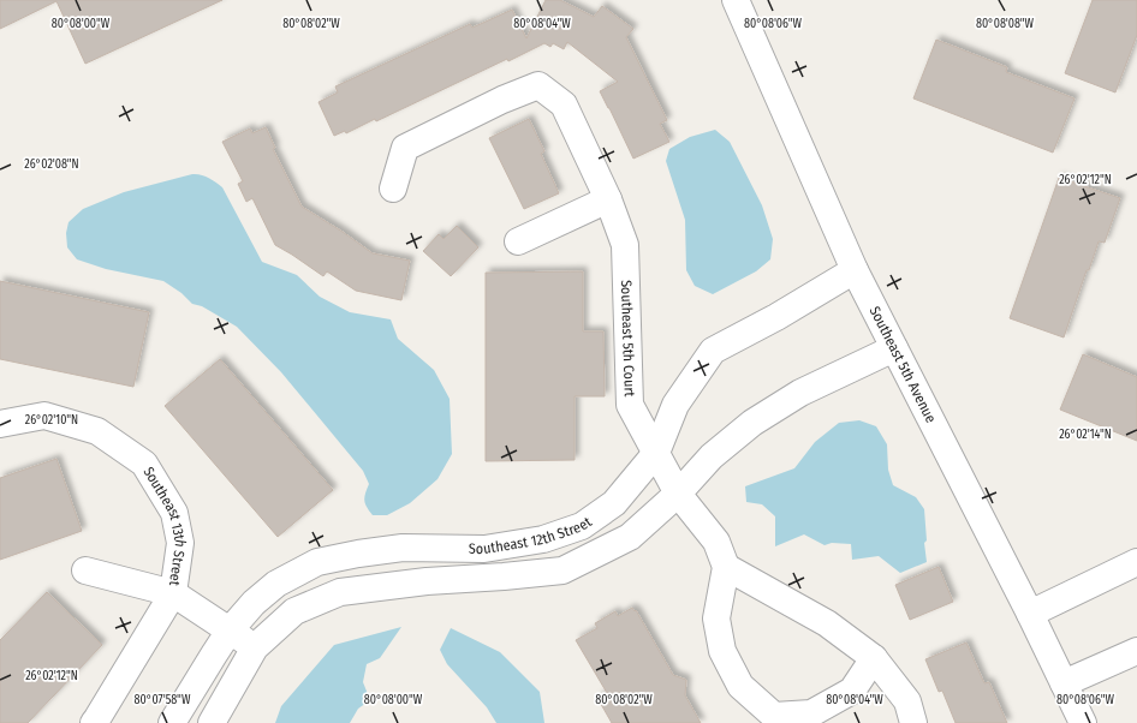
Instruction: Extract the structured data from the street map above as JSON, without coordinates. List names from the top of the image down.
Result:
{
  "streets": {
    "street": [
      "Southeast 5th Court",
      "Southeast 5th Avenue",
      "Southeast 13th Street",
      "Southeast 12th Street"
    ]
  },
  "crossings": [
    ["Southeast 5th Court", "Southeast 12th Street"],
    ["Southeast 5th Avenue", "Southeast 12th Street"],
    ["Southeast 13th Street", "Southeast 12th Street"]
  ],
  "coordinates": [
    "80°08'00\"W",
    "80°08'02\"W",
    "80°08'04\"W",
    "80°08'06\"W",
    "80°08'08\"W",
    "26°02'08\"N",
    "26°02'12\"N",
    "26°02'10\"N",
    "26°02'14\"N",
    "80°07'58\"W"
  ]
}
